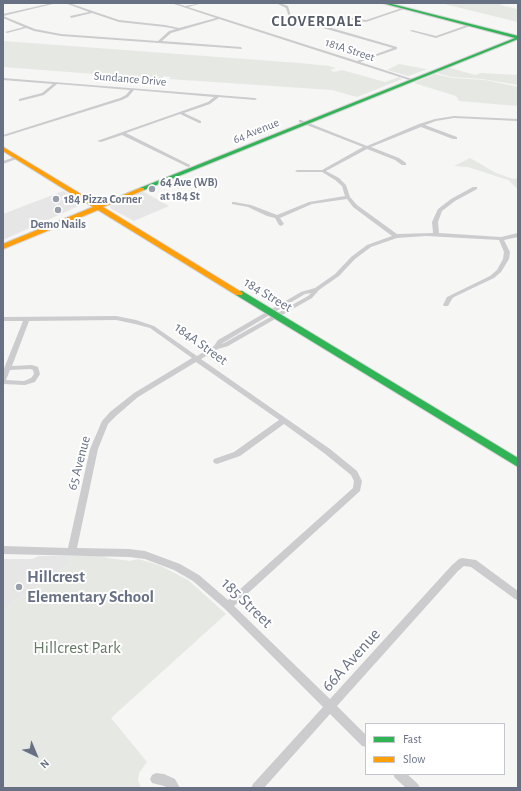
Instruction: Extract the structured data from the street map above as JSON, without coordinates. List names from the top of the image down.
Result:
{
  "streets": {
    "main road": ["64 Avenue", "184 Street"],
    "street": [
      "181A Street",
      "Sundance Drive",
      "184A Street",
      "65 Avenue",
      "185 Street",
      "66A Avenue"
    ]
  },
  "crossings": [
    ["181A Street", "64 Avenue"],
    ["64 Avenue", "184 Street"],
    ["184 Street", "65 Avenue"],
    ["184A Street", "65 Avenue"],
    ["184A Street", "185 Street"],
    ["65 Avenue", "185 Street"],
    ["185 Street", "66A Avenue"]
  ],
  "districts": ["CLOVERDALE"],
  "parks": ["Hillcrest Park"],
  "places": [
    "64 Ave (WB) at 184 St",
    "184 Pizza Corner",
    "Demo Nails",
    "Hillcrest Elementary School"
  ],
  "legend": ["Fast", "Slow"],
  "north": "bottom right"
}
